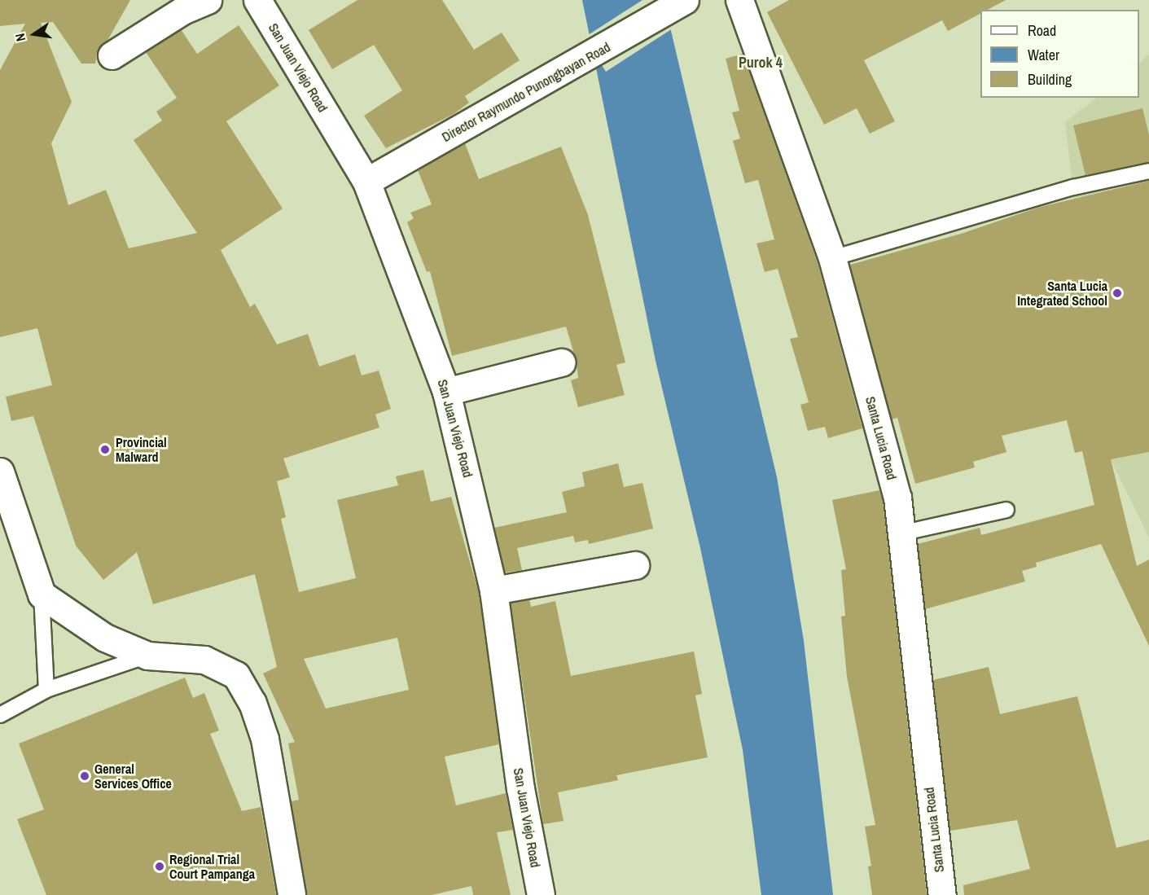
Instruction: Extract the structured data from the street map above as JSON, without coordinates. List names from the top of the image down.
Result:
{
  "streets": {
    "street": ["San Juan Viejo Road", "Director Raymundo Punongbayan Road", "Santa Lucia Road"]
  },
  "crossings": [
    ["San Juan Viejo Road", "Director Raymundo Punongbayan Road"]
  ],
  "districts": ["Purok 4"],
  "places": [
    "Santa Lucia Integrated School",
    "Provincial Malward",
    "General Services Office",
    "Regional Trial Court Pampanga"
  ],
  "legend": ["Road", "Water", "Building"],
  "north": "left"
}
